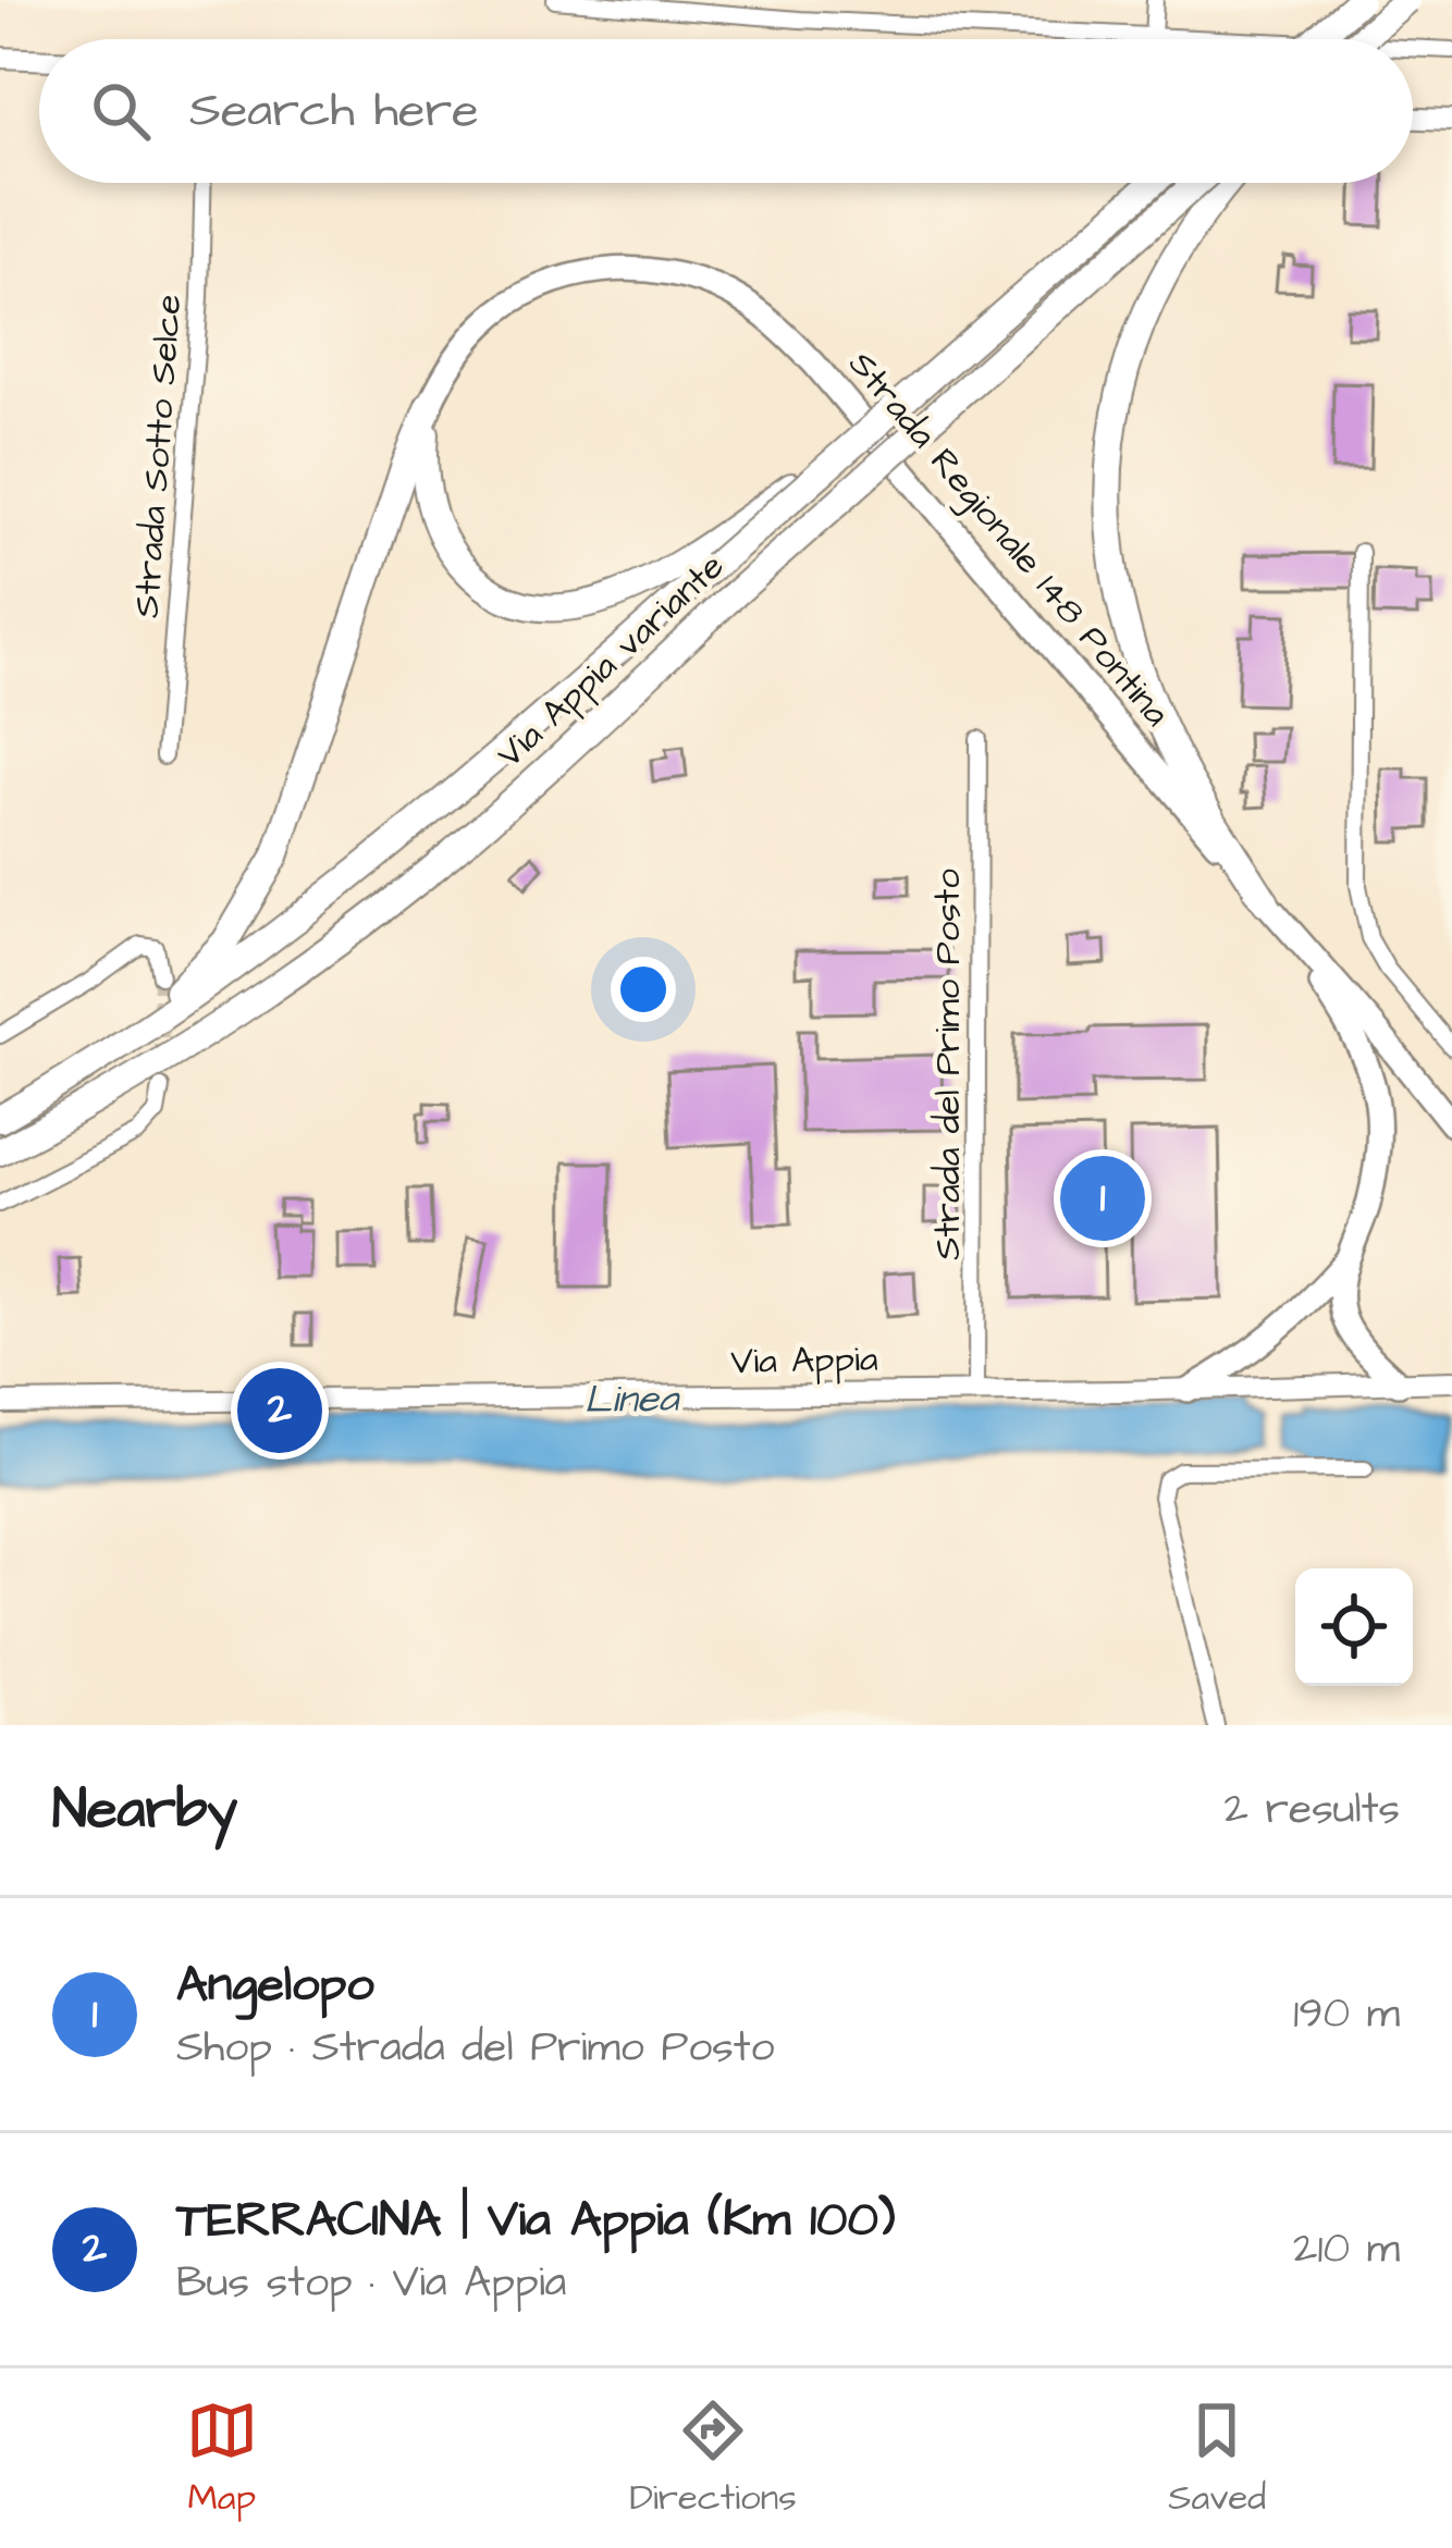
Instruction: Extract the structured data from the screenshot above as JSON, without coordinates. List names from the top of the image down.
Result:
{
  "streets": {
    "highway": ["Via Appia variante"],
    "main road": ["Strada Regionale 148 Pontina", "Via Appia"],
    "street": ["Strada Sotto Selce", "Strada del Primo Posto"]
  },
  "crossings": [
    ["Strada del Primo Posto", "Via Appia"]
  ],
  "water": ["Linea"],
  "page": {
    "search": "Search here",
    "pins": ["1", "2"],
    "heading": ["Nearby", "2 results"],
    "list": [
      {
        "mark": "1",
        "name": "Angelopo",
        "note": "Shop · Strada del Primo Posto",
        "value": "190 m"
      },
      {
        "mark": "2",
        "name": "TERRACINA | Via Appia (Km 100)",
        "note": "Bus stop · Via Appia",
        "value": "210 m"
      }
    ],
    "nav": ["Map", "Directions", "Saved"]
  }
}
